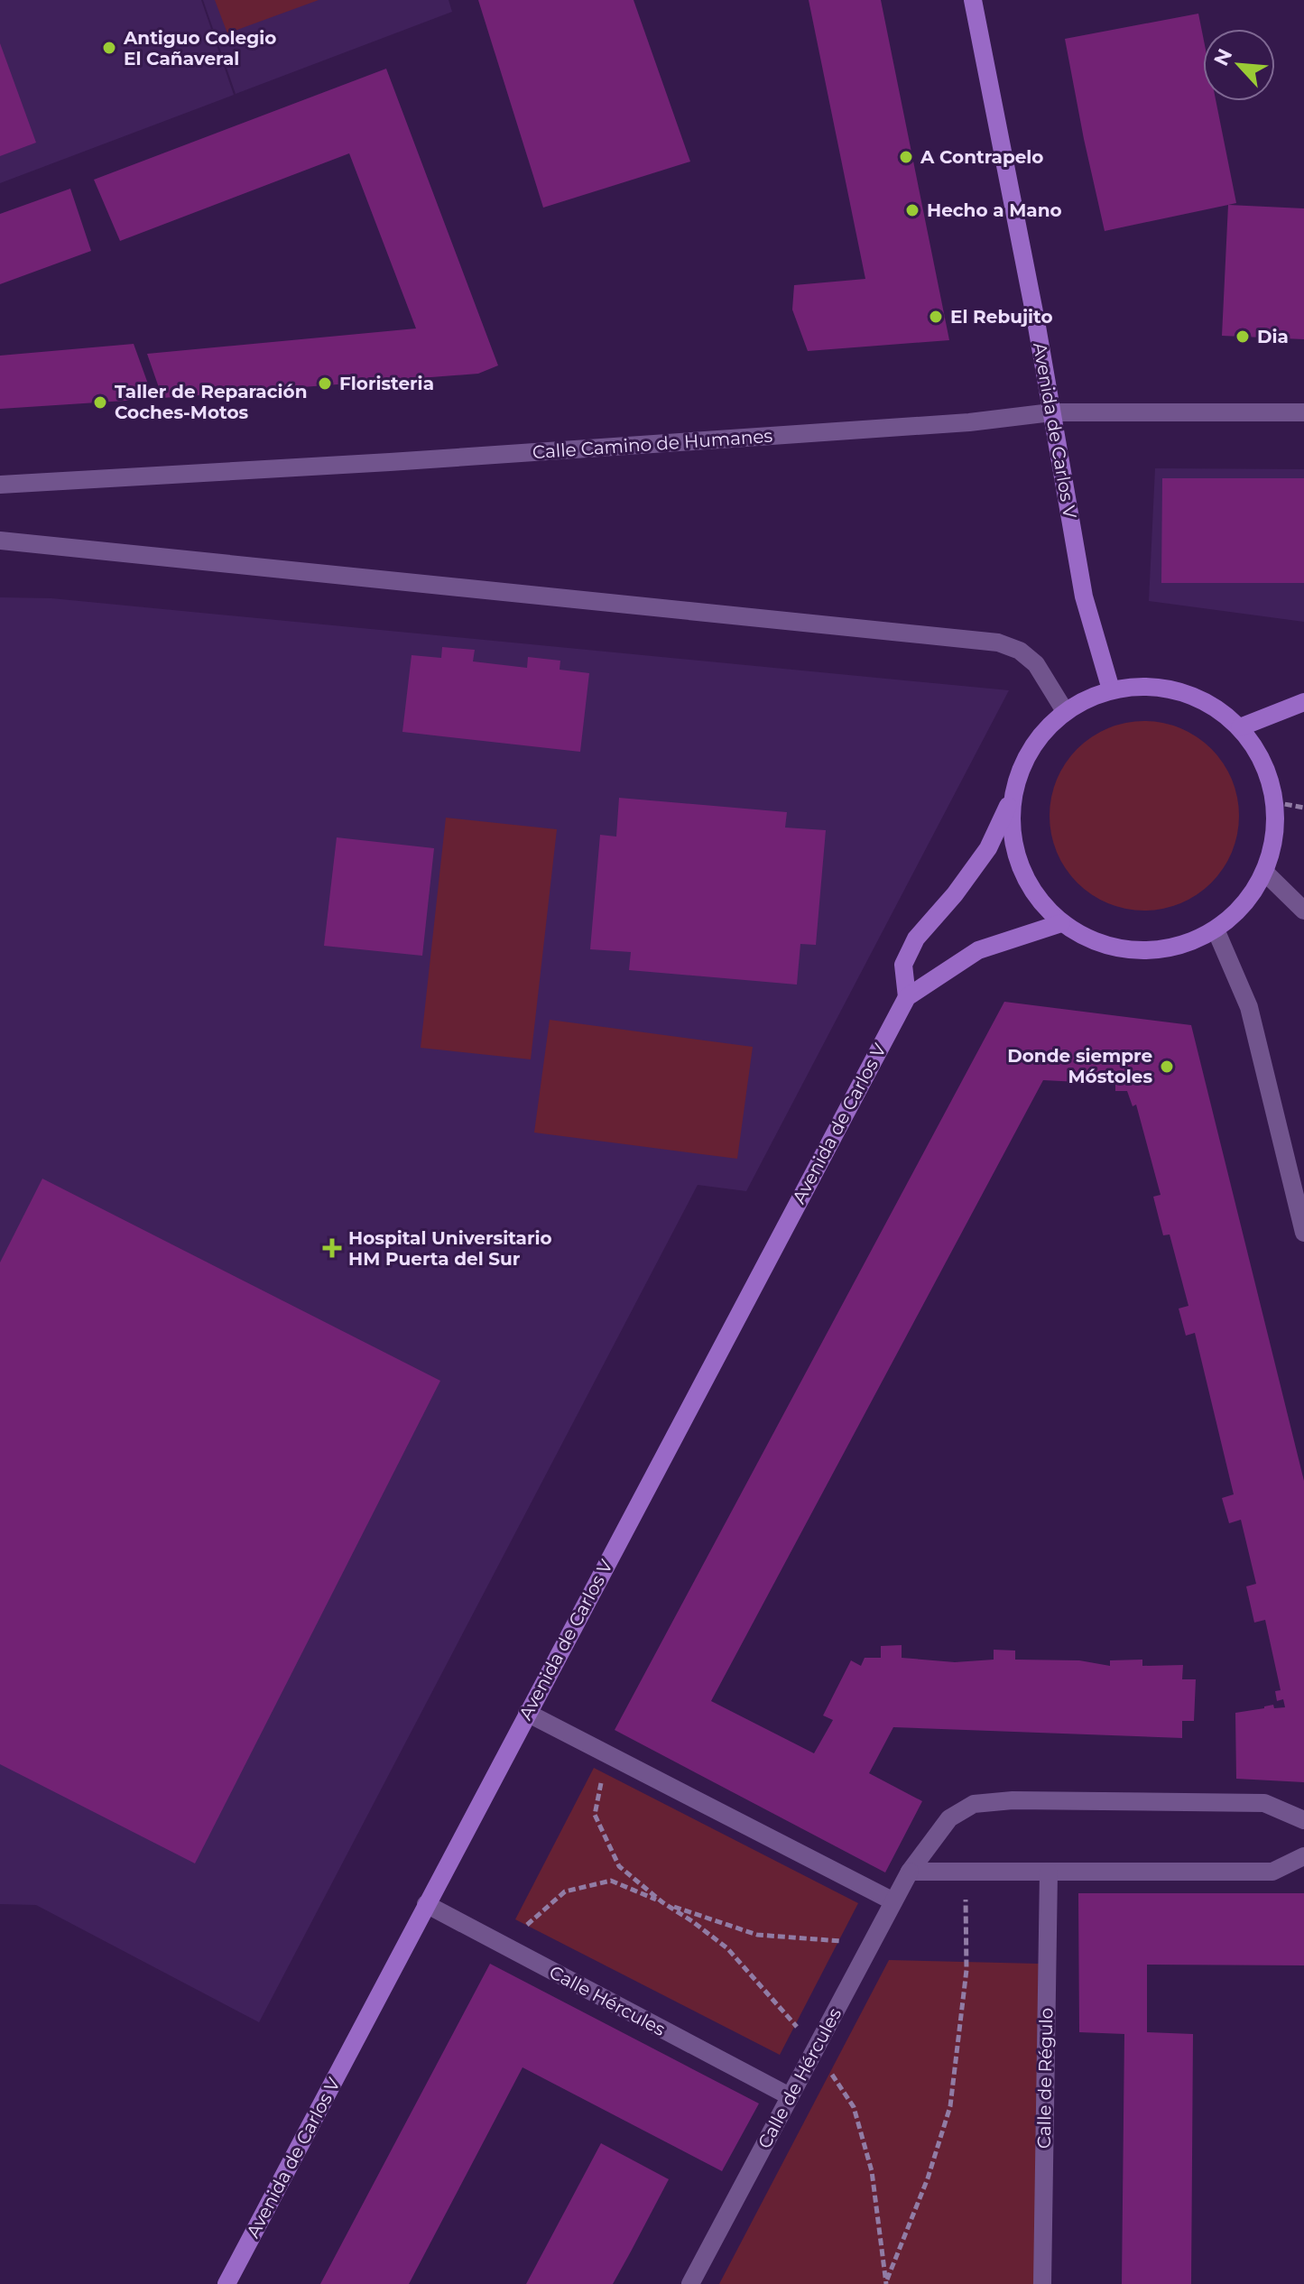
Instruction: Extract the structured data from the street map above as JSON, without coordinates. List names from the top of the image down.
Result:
{
  "streets": {
    "street": [
      "Avenida de Carlos V",
      "Calle Camino de Humanes",
      "Calle Hércules",
      "Calle de Hércules",
      "Calle de Régulo"
    ]
  },
  "crossings": [
    ["Avenida de Carlos V", "Calle Camino de Humanes"],
    ["Avenida de Carlos V", "Calle Hércules"],
    ["Calle Hércules", "Calle de Hércules"]
  ],
  "places": {
    "other": [
      "Antiguo Colegio El Cañaveral",
      "A Contrapelo",
      "Hecho a Mano",
      "El Rebujito",
      "Dia",
      "Floristeria",
      "Taller de Reparación Coches-Motos",
      "Donde siempre Móstoles"
    ],
    "health": ["Hospital Universitario HM Puerta del Sur"]
  },
  "north": "top left"
}
